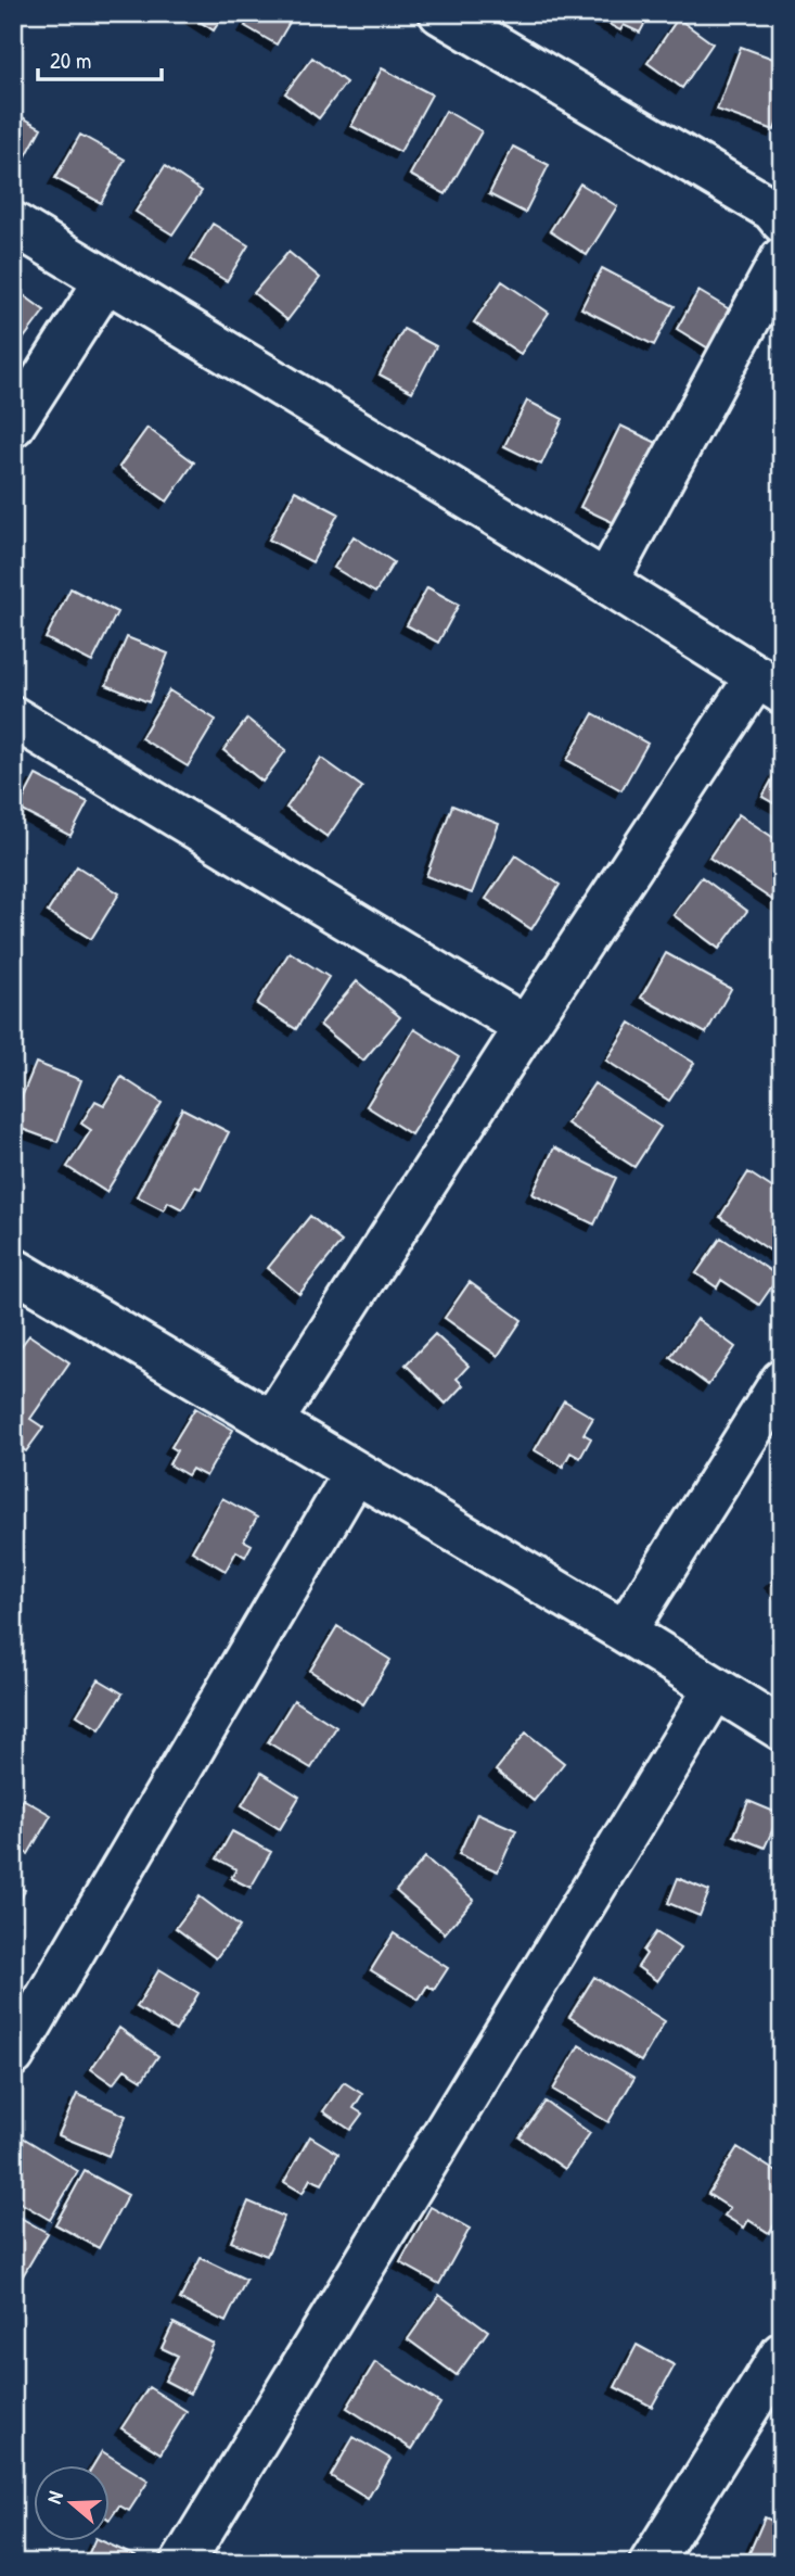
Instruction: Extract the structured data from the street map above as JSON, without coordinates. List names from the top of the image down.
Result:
{
  "scale_bar": "20 m",
  "north": "left"
}
